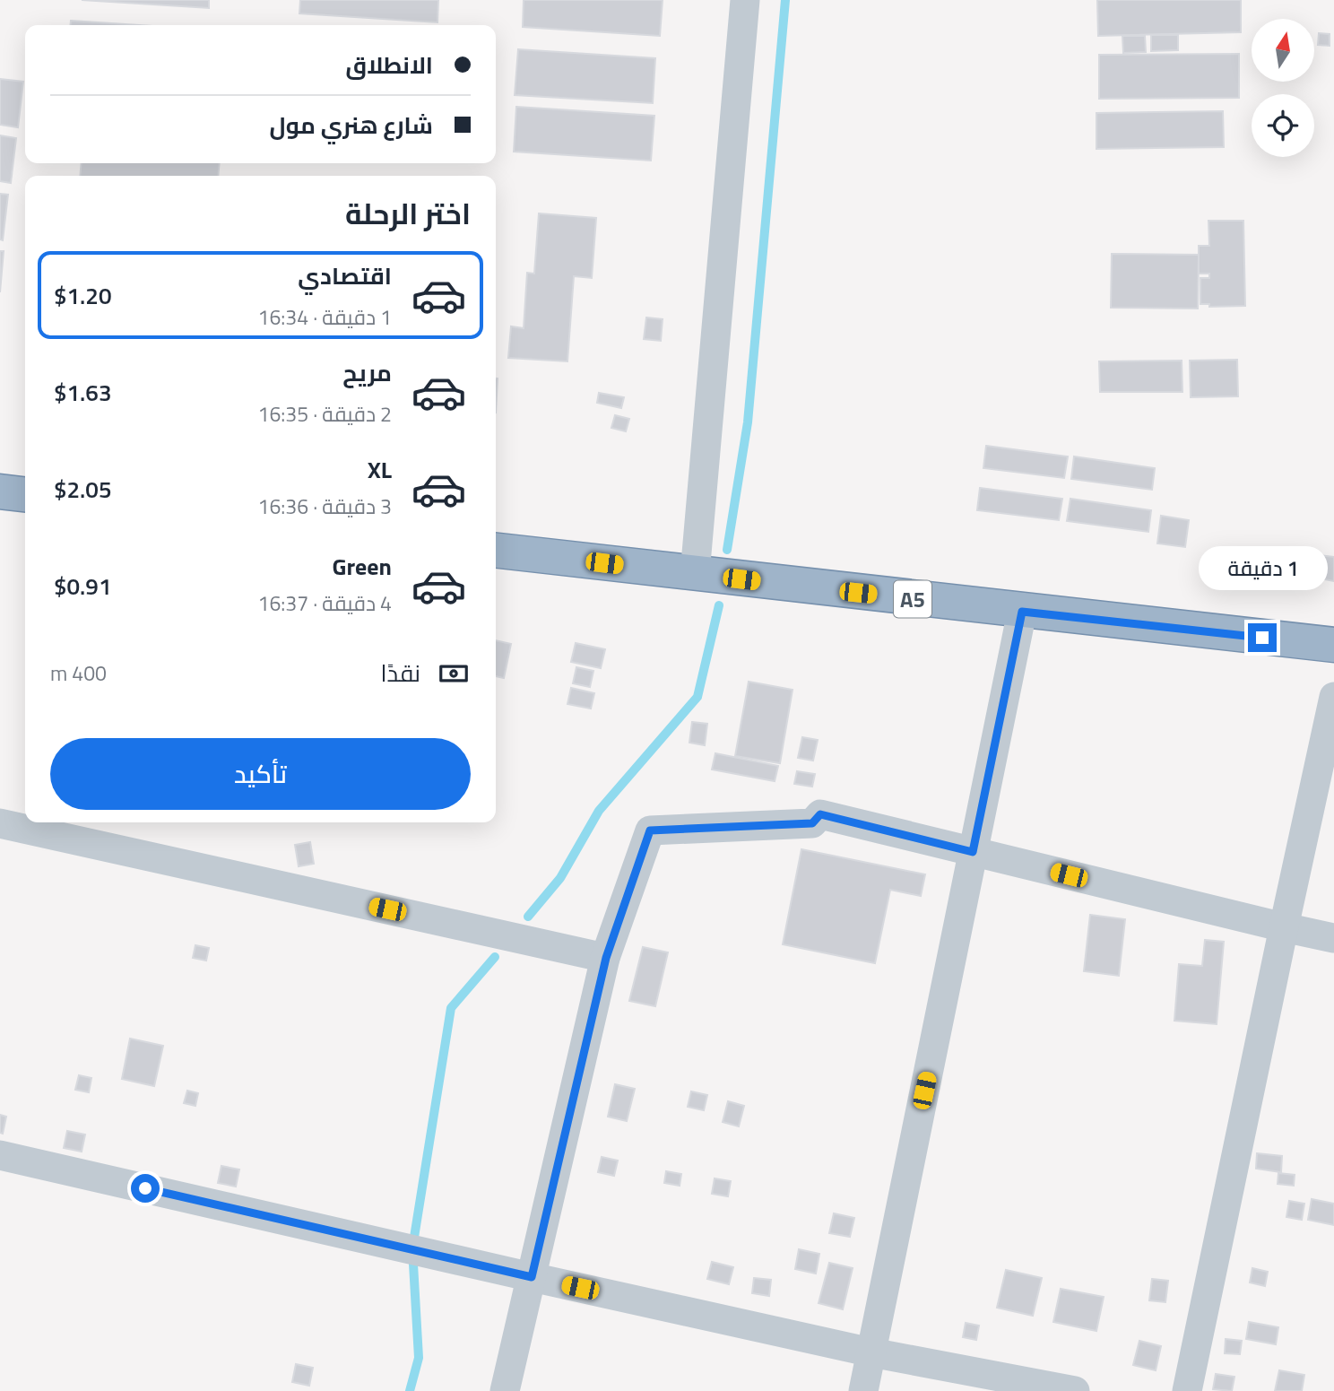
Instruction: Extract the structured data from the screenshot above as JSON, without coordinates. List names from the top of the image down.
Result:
{
  "streets": {
    "highway": ["A5"]
  },
  "north": "top",
  "page": {
    "banner": ["الانطلاق", "شارع هنري مول"],
    "heading": "اختر الرحلة",
    "list": [
      {
        "name": "اقتصادي",
        "note": "1 دقيقة · 16:34",
        "value": "$1.20"
      },
      {
        "name": "مريح",
        "note": "2 دقيقة · 16:35",
        "value": "$1.63"
      },
      {
        "name": "XL",
        "note": "3 دقيقة · 16:36",
        "value": "$2.05"
      },
      {
        "name": "Green",
        "note": "4 دقيقة · 16:37",
        "value": "$0.91"
      }
    ],
    "bubble": "1 دقيقة",
    "pay": ["نقدًا", "400 m"],
    "buttons": "تأكيد"
  }
}
